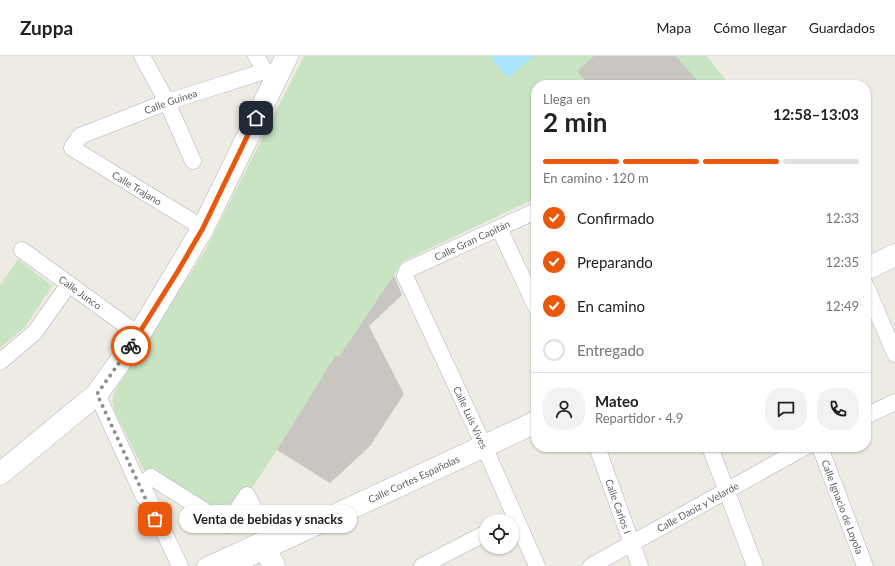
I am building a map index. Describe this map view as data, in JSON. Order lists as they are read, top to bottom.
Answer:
{
  "streets": {
    "street": [
      "Calle Guinea",
      "Calle Trajano",
      "Calle Gran Capitán",
      "Calle Junco",
      "Calle Luis Vives",
      "Calle Cortes Españolas",
      "Calle Carlos I",
      "Calle Daoíz y Velarde",
      "Calle Ignacio de Loyola"
    ]
  },
  "crossings": [
    ["Calle Guinea", "Calle Trajano"],
    ["Calle Gran Capitán", "Calle Luis Vives"],
    ["Calle Luis Vives", "Calle Cortes Españolas"],
    ["Calle Carlos I", "Calle Daoíz y Velarde"]
  ],
  "places": ["Venta de bebidas y snacks"],
  "page": {
    "header": "Zuppa",
    "nav": ["Mapa", "Cómo llegar", "Guardados"],
    "heading": ["2 min", "Llega en", "12:58–13:03"],
    "panel": ["Mateo", "Repartidor · 4.9"],
    "bar": "En camino · 120 m",
    "list": [
      ["Confirmado", "12:33"],
      ["Preparando", "12:35"],
      ["En camino", "12:49"],
      "Entregado"
    ],
    "bubble": "Venta de bebidas y snacks"
  }
}
